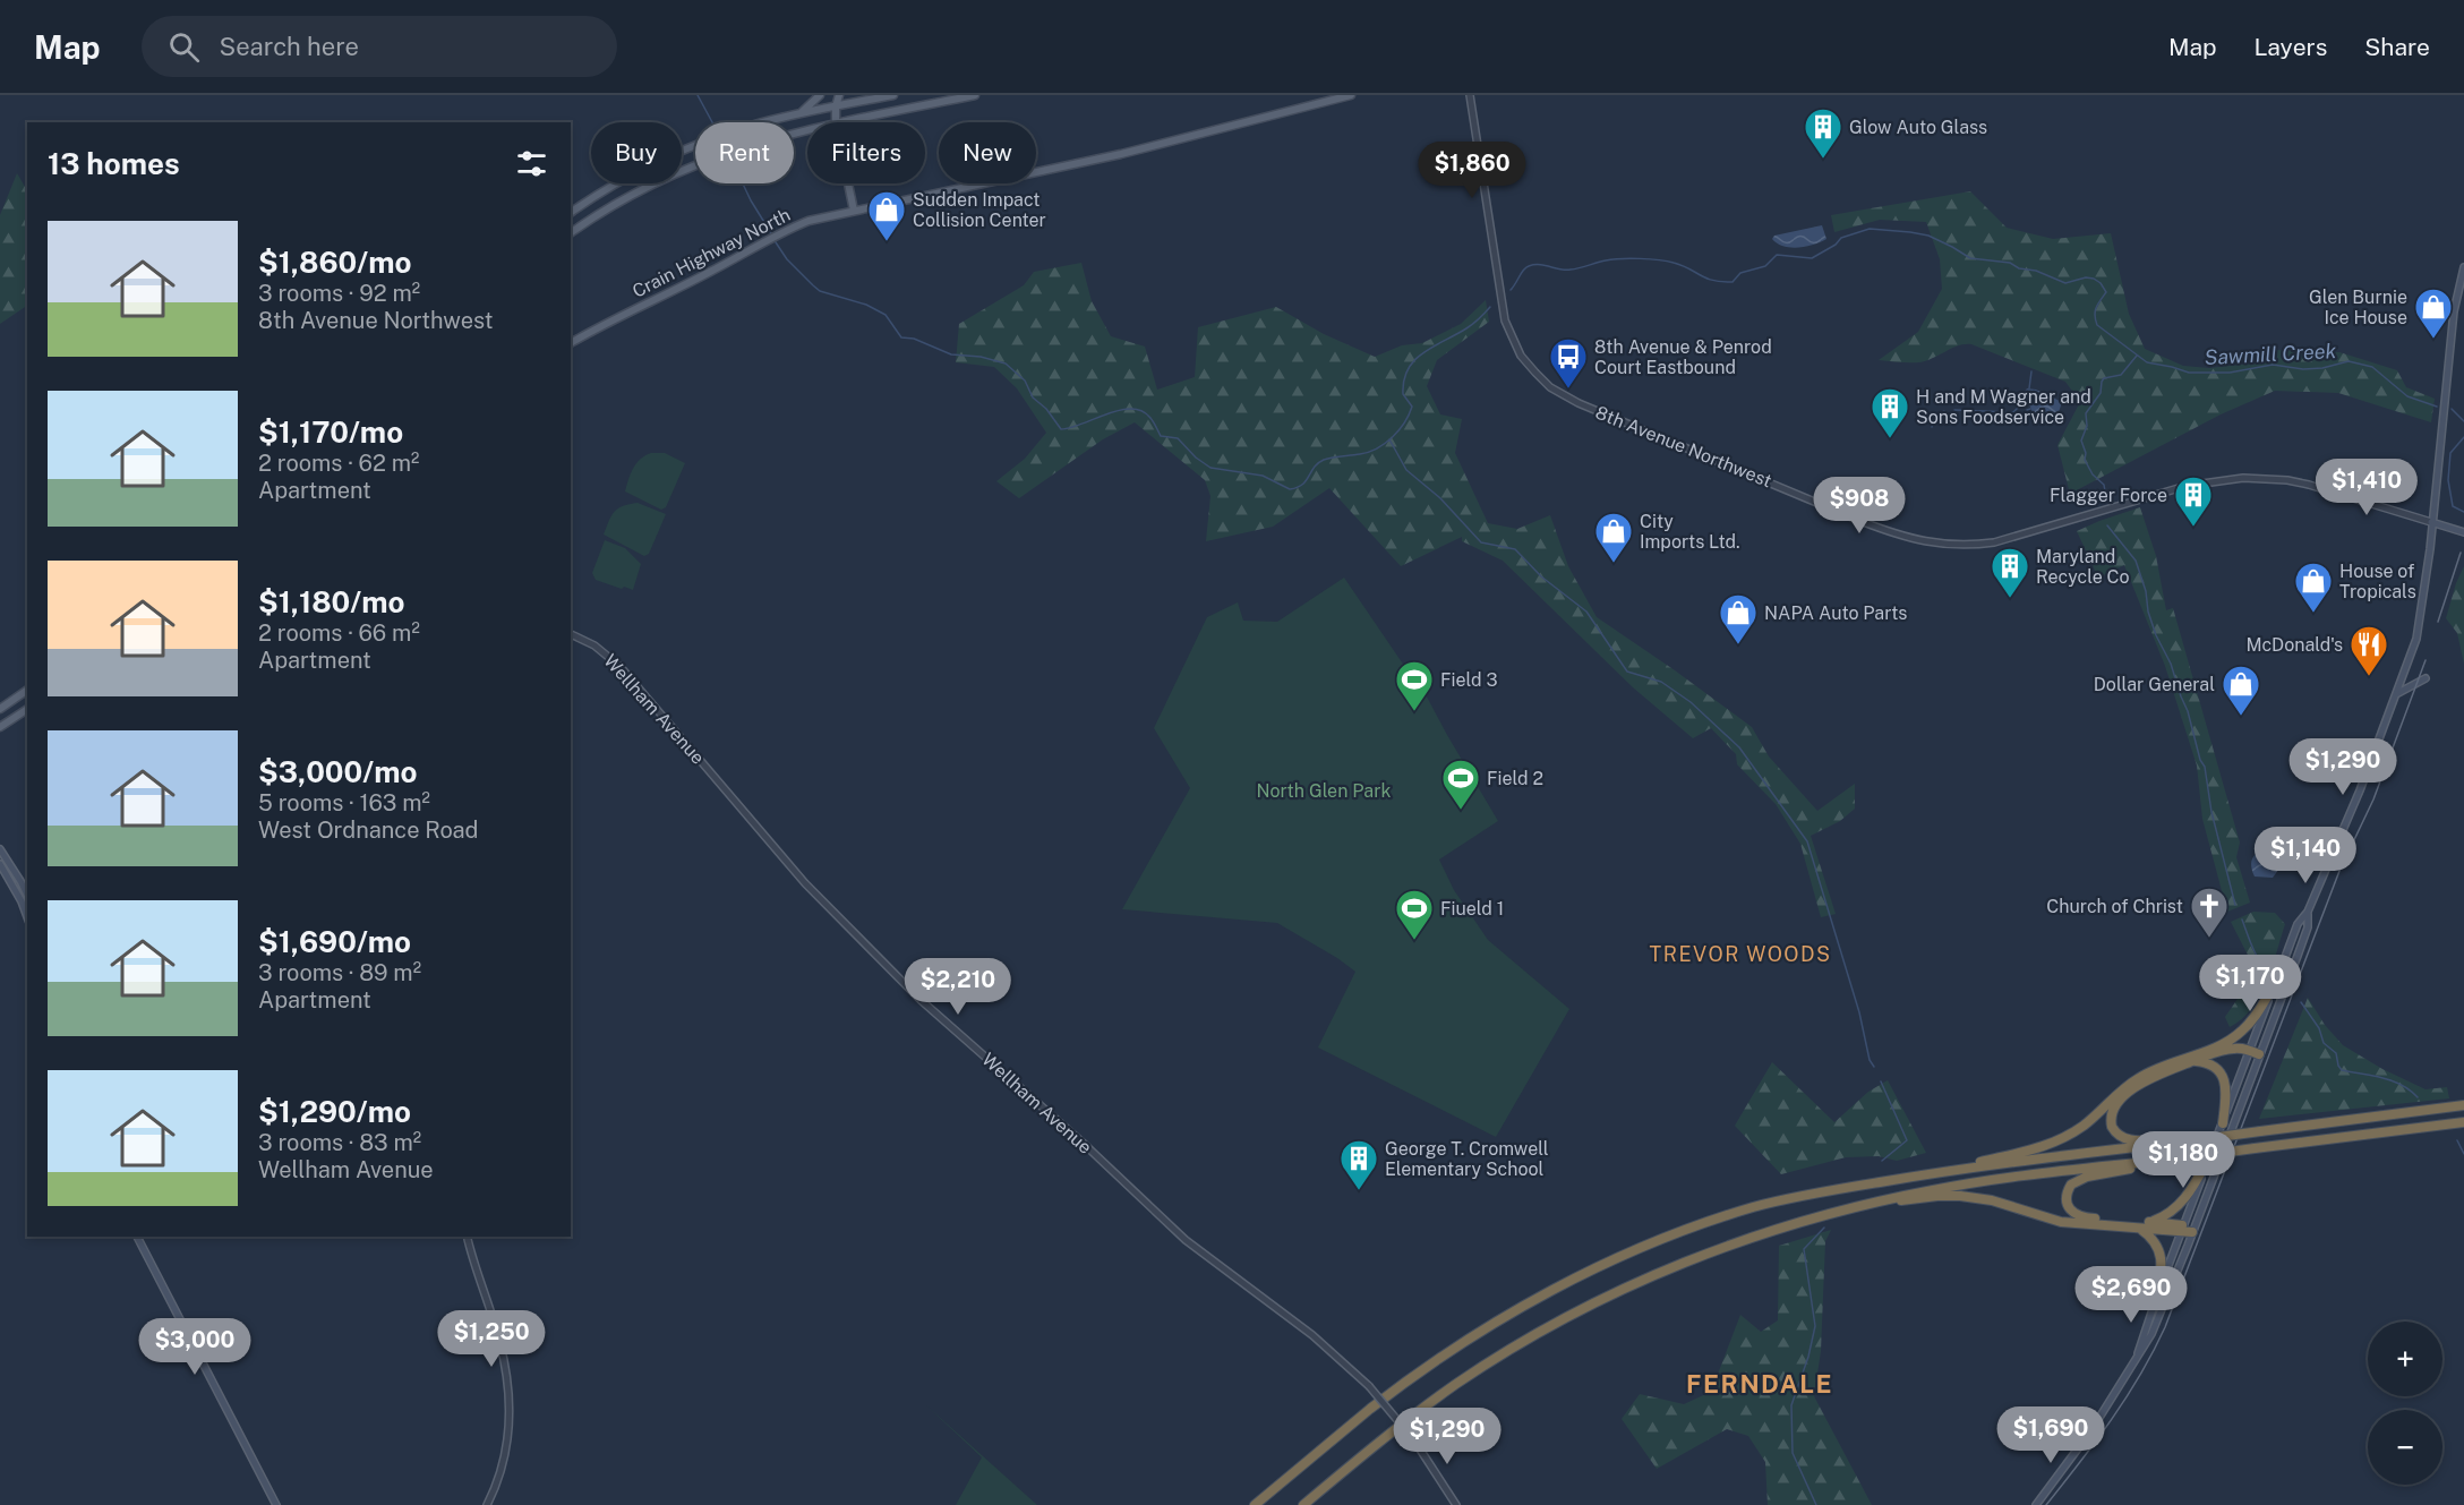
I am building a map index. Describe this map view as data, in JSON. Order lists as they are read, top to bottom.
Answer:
{
  "streets": {
    "main road": ["Crain Highway North"],
    "street": ["8th Avenue Northwest", "Wellham Avenue"]
  },
  "districts": ["TREVOR WOODS", "FERNDALE"],
  "water": ["Sawmill Creek"],
  "parks": ["North Glen Park"],
  "places": {
    "building": [
      "Glow Auto Glass",
      "H and M Wagner and Sons Foodservice",
      "Flagger Force",
      "Maryland Recycle Co",
      "George T. Cromwell Elementary School"
    ],
    "shop": [
      "Sudden Impact Collision Center",
      "Glen Burnie Ice House",
      "City Imports Ltd.",
      "House of Tropicals",
      "NAPA Auto Parts",
      "Dollar General"
    ],
    "bus stop": ["8th Avenue & Penrod Court Eastbound"],
    "restaurant": ["McDonald's"],
    "sports": ["Field 3", "Field 2", "Fiueld 1"],
    "church": ["Church of Christ"]
  },
  "page": {
    "header": "Map",
    "search": "Search here",
    "nav": ["Map", "Layers", "Share"],
    "chip": [
      "Buy",
      "Rent",
      "Filters",
      "New"
    ],
    "heading": "13 homes",
    "price": [
      "$1,860",
      "$1,410",
      "$908",
      "$1,290",
      "$1,140",
      "$1,170",
      "$2,210",
      "$1,180",
      "$2,690",
      "$1,250",
      "$3,000",
      "$1,690",
      "$1,290"
    ],
    "list": [
      {
        "name": "$1,860/mo",
        "note": "3 rooms · 92 m² · 8th Avenue Northwest"
      },
      {
        "name": "$1,170/mo",
        "note": "2 rooms · 62 m² · Apartment"
      },
      {
        "name": "$1,180/mo",
        "note": "2 rooms · 66 m² · Apartment"
      },
      {
        "name": "$3,000/mo",
        "note": "5 rooms · 163 m² · West Ordnance Road"
      },
      {
        "name": "$1,690/mo",
        "note": "3 rooms · 89 m² · Apartment"
      },
      {
        "name": "$1,290/mo",
        "note": "3 rooms · 83 m² · Wellham Avenue"
      }
    ],
    "map_buttons": ["+", "−"]
  }
}
